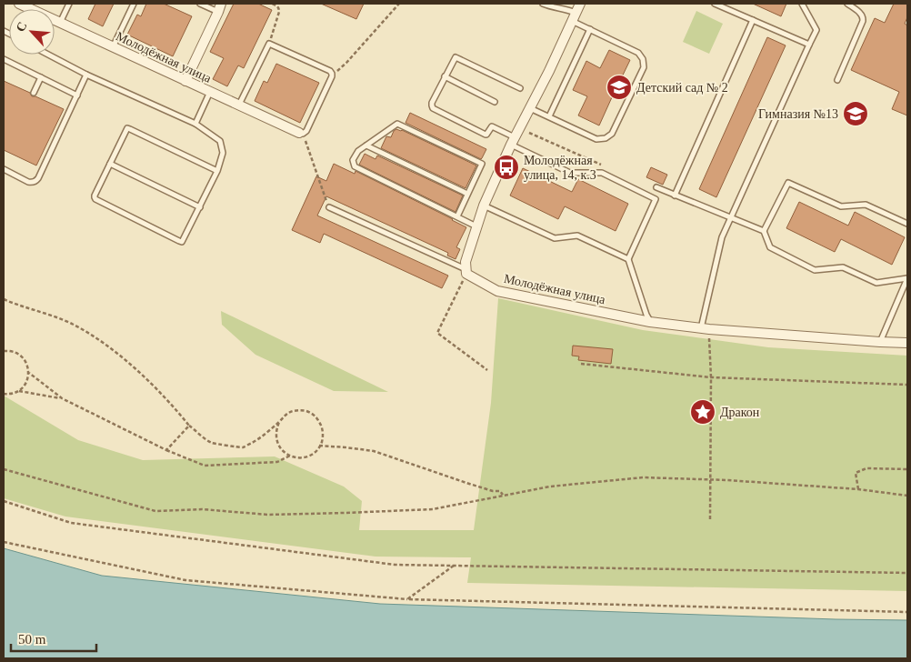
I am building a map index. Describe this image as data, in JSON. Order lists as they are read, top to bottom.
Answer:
{
  "streets": {
    "street": ["Молодёжная улица"]
  },
  "places": {
    "school or university": ["Детский сад № 2", "Гимназия №13"],
    "bus stop": ["Молодёжная улица, 14, к.3"],
    "place": ["Дракон"]
  },
  "scale_bar": "50 m",
  "north": "top left"
}
